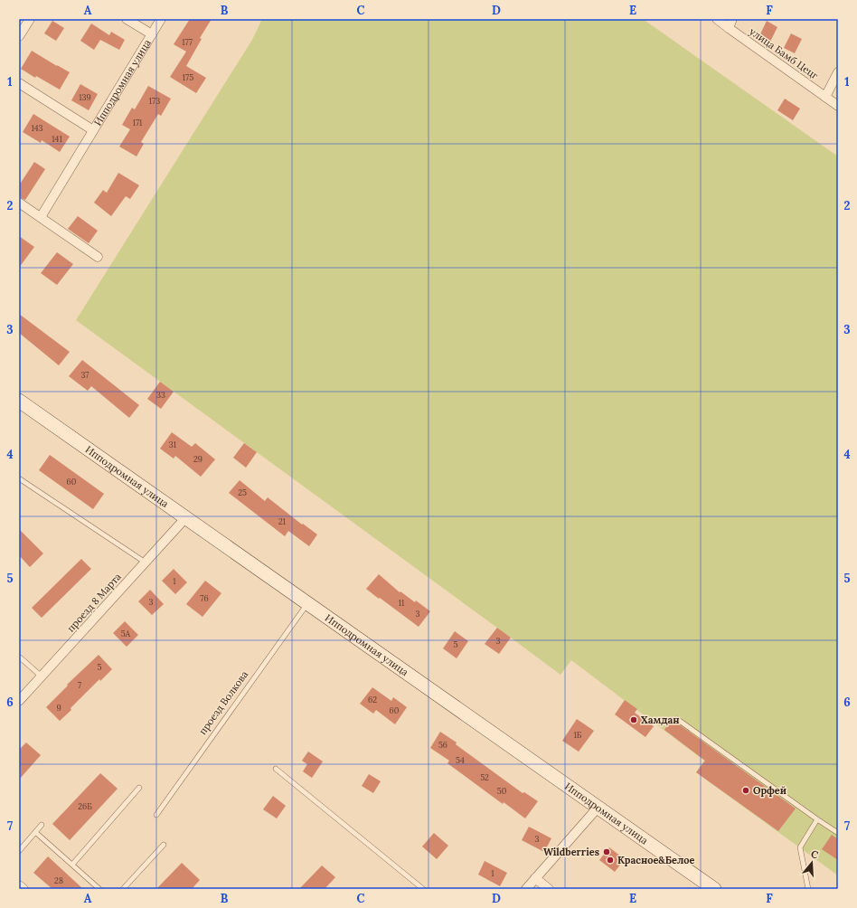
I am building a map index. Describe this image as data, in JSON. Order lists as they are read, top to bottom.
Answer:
{
  "streets": {
    "main road": ["Ипподромная улица"],
    "street": ["улица Бамб Цецг", "проезд 8 Марта"],
    "lane": ["проезд Волкова"]
  },
  "crossings": [
    ["Ипподромная улица", "проезд 8 Марта"],
    ["Ипподромная улица", "проезд Волкова"]
  ],
  "places": [
    "Хамдан",
    "Орфей",
    "Wildberries",
    "Красное&Белое"
  ],
  "house_numbers": [
    "177",
    "175",
    "139",
    "173",
    "171",
    "143",
    "141",
    "37",
    "33",
    "31",
    "29",
    "60",
    "25",
    "21",
    "1",
    "76",
    "3",
    "11",
    "3",
    "5А",
    "3",
    "5",
    "5",
    "7",
    "62",
    "9",
    "60",
    "1Б",
    "56",
    "54",
    "52",
    "50",
    "26Б",
    "3",
    "1",
    "28"
  ],
  "north": "top",
  "grid": {
    "columns": [
      "A",
      "B",
      "C",
      "D",
      "E",
      "F"
    ],
    "rows": [
      "1",
      "2",
      "3",
      "4",
      "5",
      "6",
      "7"
    ]
  }
}
